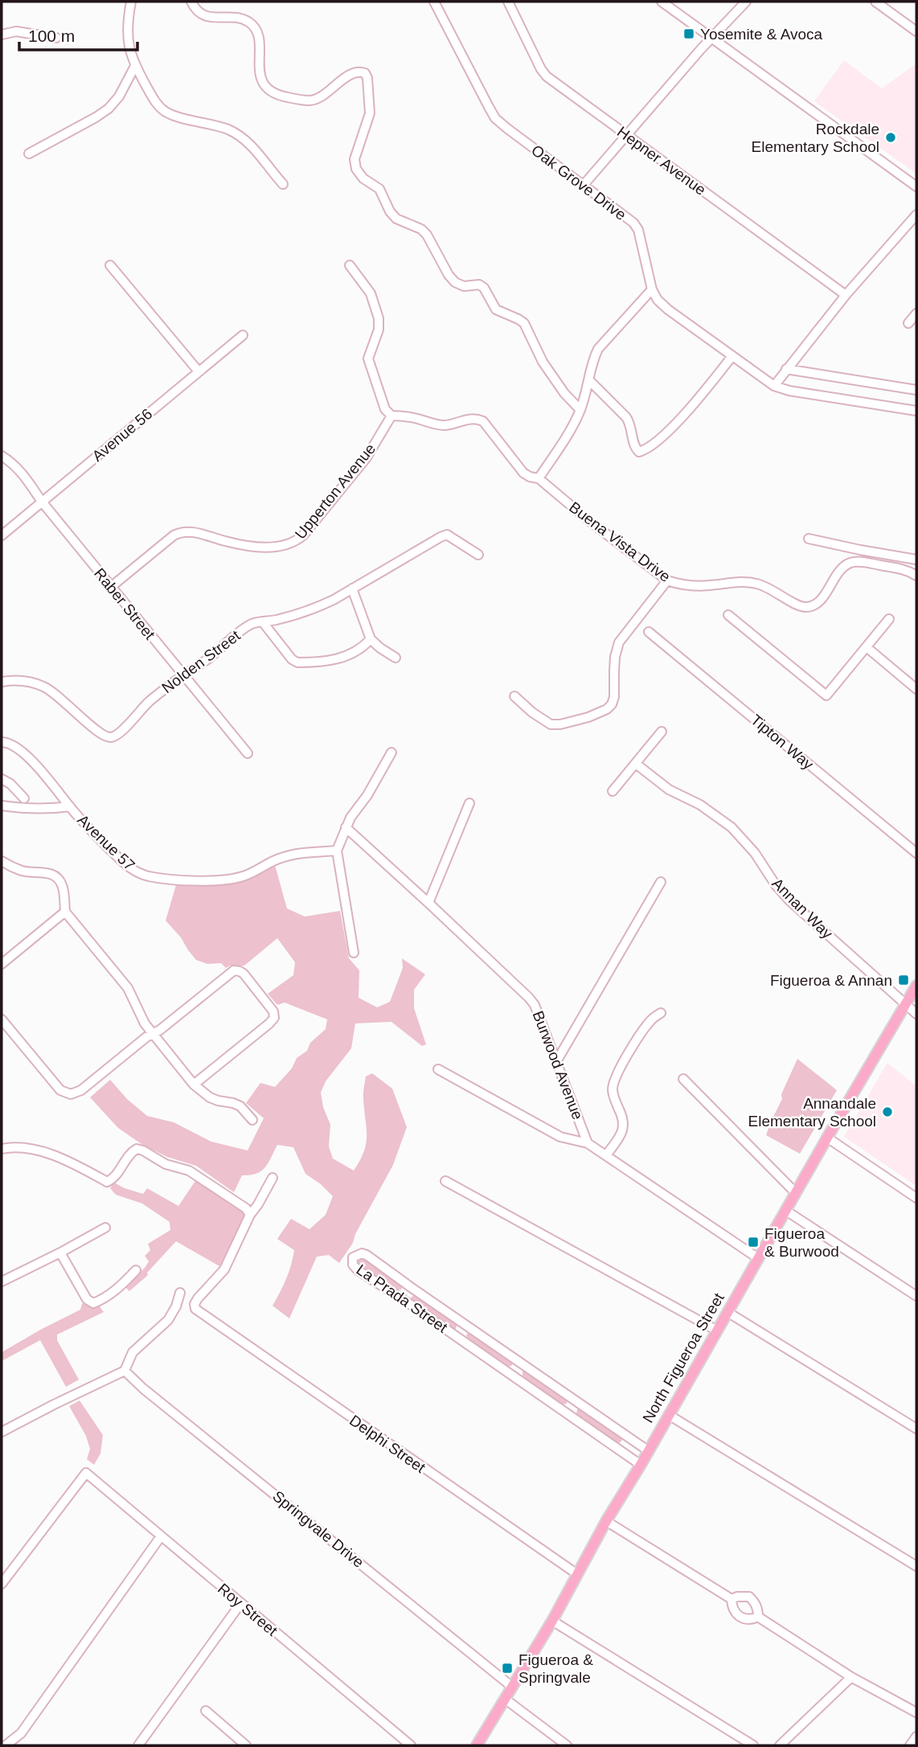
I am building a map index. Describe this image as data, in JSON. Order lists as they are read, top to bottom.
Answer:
{
  "streets": {
    "main road": ["North Figueroa Street"],
    "street": [
      "Hepner Avenue",
      "Oak Grove Drive",
      "Avenue 56",
      "Upperton Avenue",
      "Buena Vista Drive",
      "Raber Street",
      "Nolden Street",
      "Tipton Way",
      "Avenue 57",
      "Annan Way",
      "Burwood Avenue",
      "La Prada Street",
      "Delphi Street",
      "Springvale Drive",
      "Roy Street"
    ]
  },
  "crossings": [
    ["Avenue 56", "Raber Street"],
    ["Upperton Avenue", "Raber Street"],
    ["Raber Street", "Nolden Street"],
    ["Annan Way", "North Figueroa Street"],
    ["La Prada Street", "North Figueroa Street"],
    ["North Figueroa Street", "Delphi Street"],
    ["North Figueroa Street", "Springvale Drive"]
  ],
  "places": {
    "transit": [
      "Yosemite & Avoca",
      "Figueroa & Annan",
      "Figueroa & Burwood",
      "Figueroa & Springvale"
    ],
    "other": ["Rockdale Elementary School", "Annandale Elementary School"]
  },
  "scale_bar": "100 m"
}
